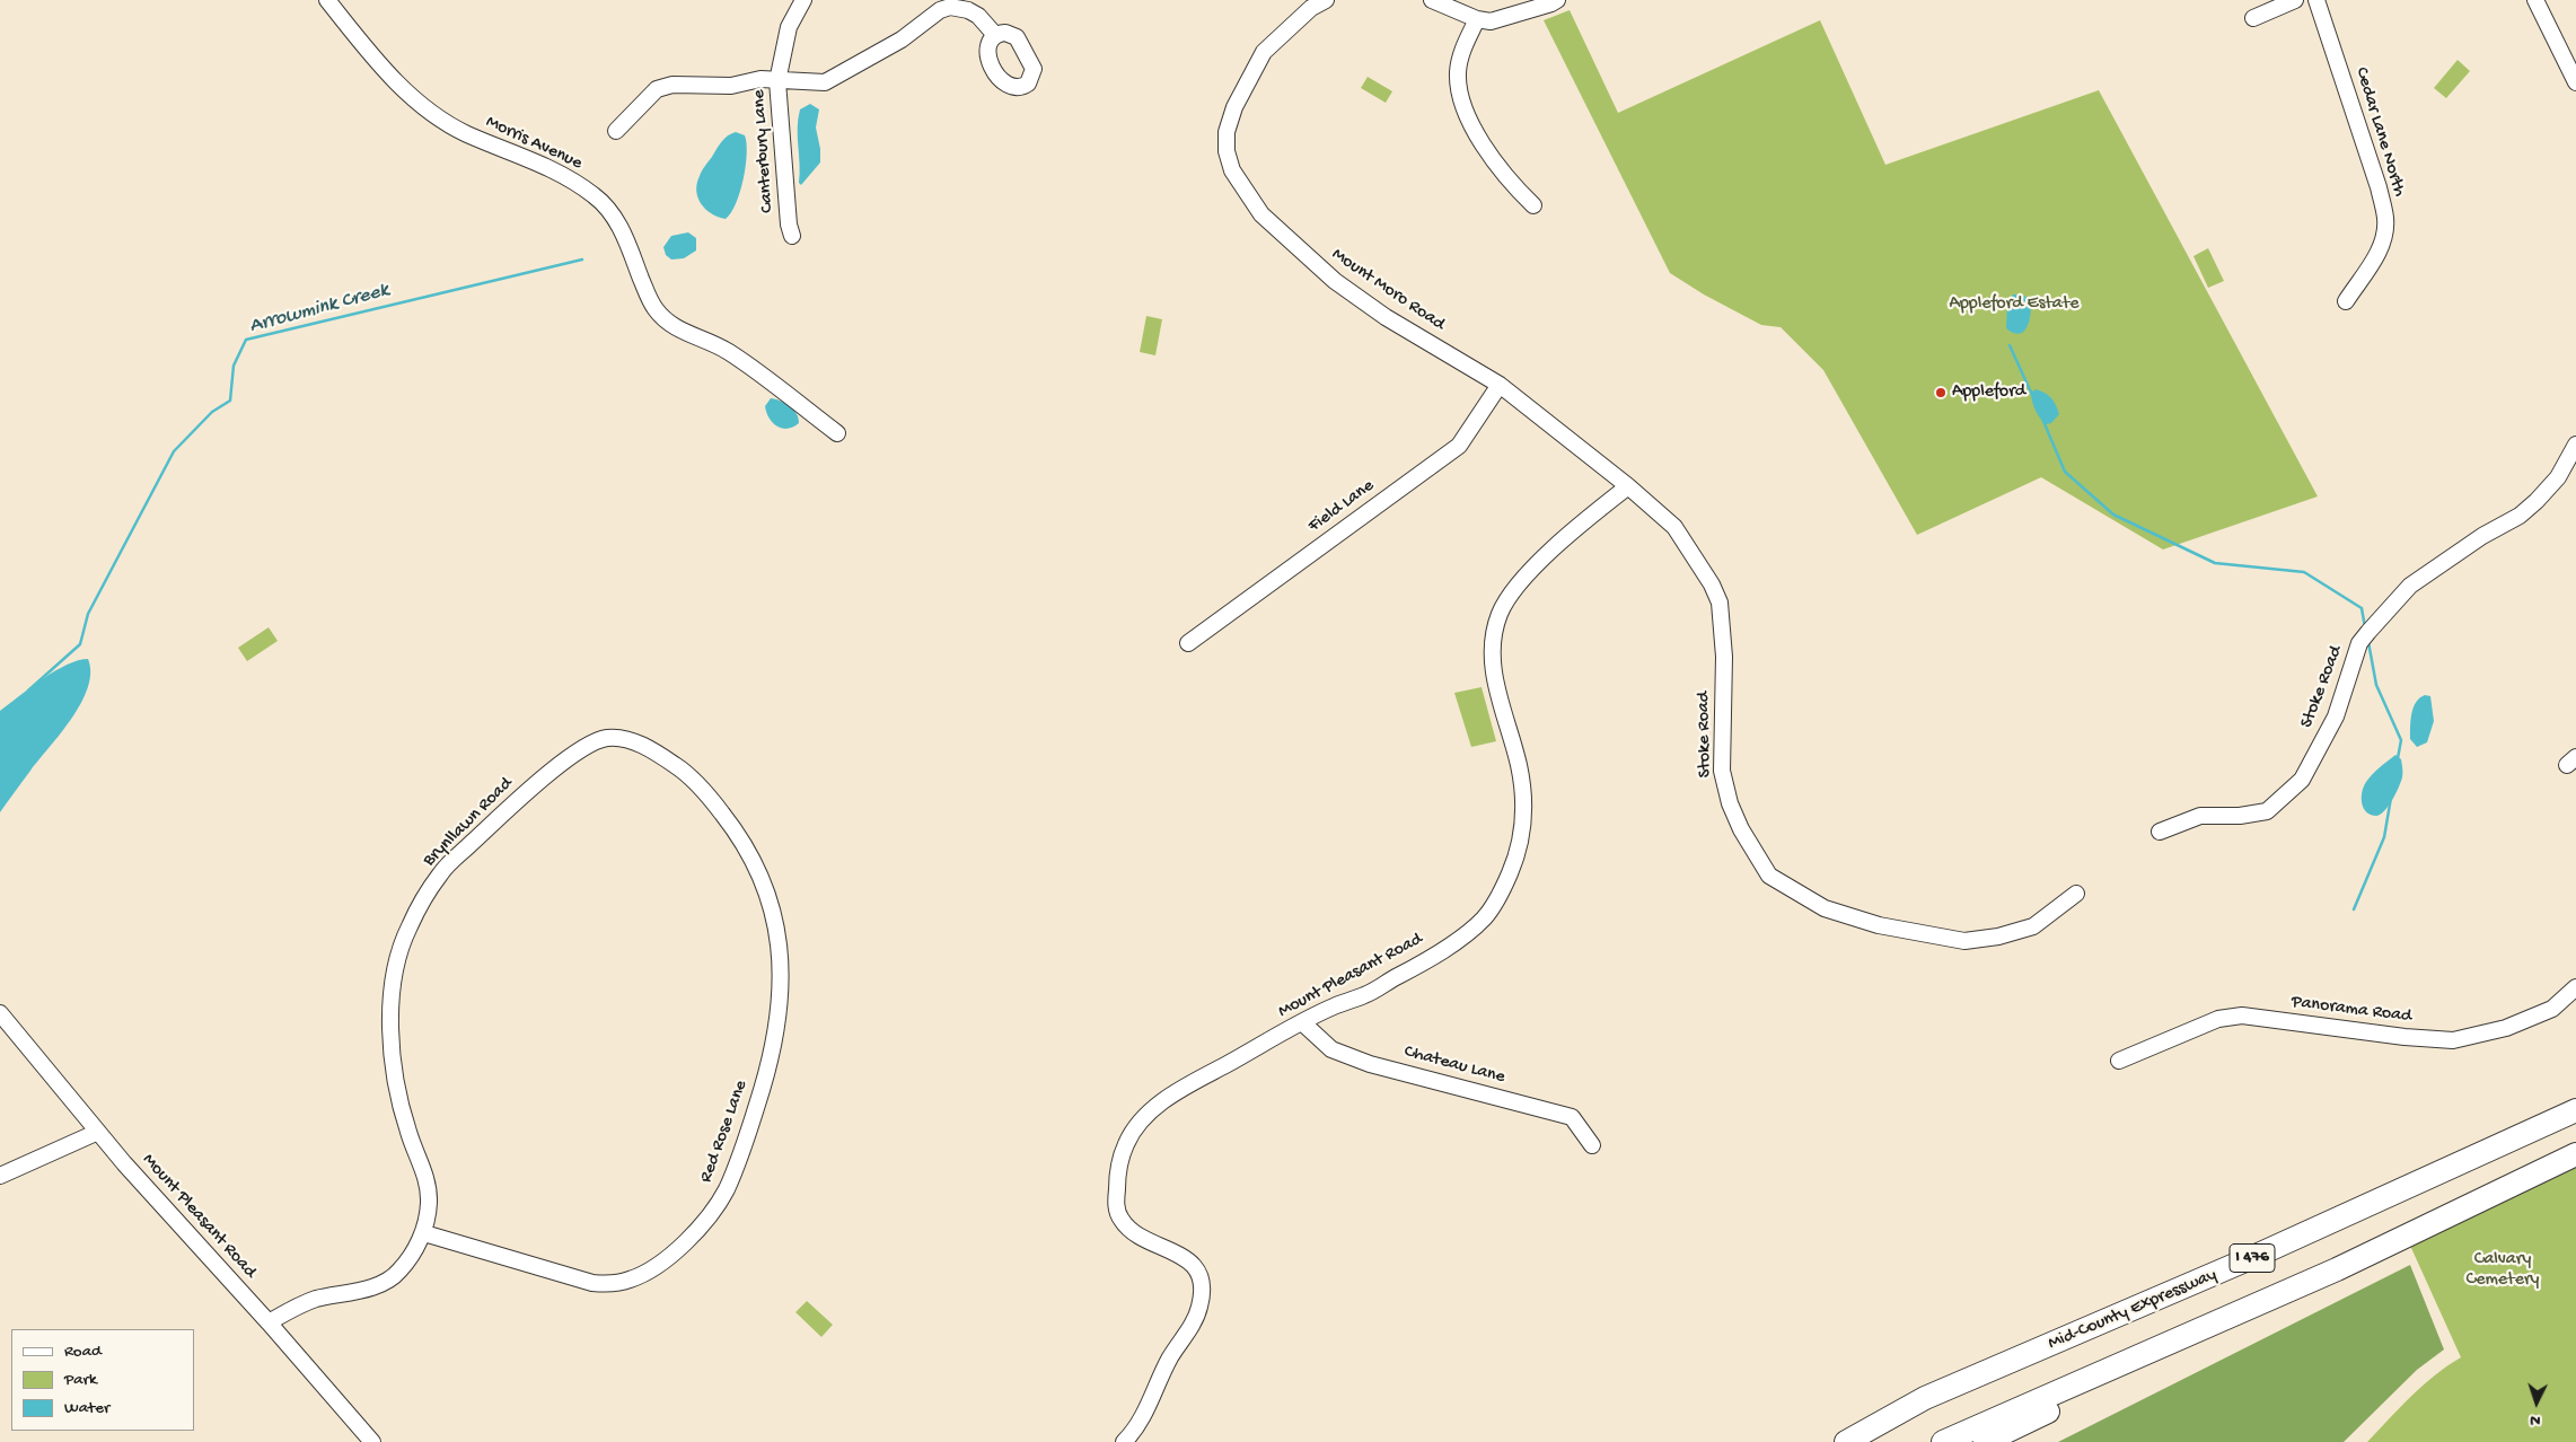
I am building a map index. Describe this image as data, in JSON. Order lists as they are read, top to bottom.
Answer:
{
  "streets": {
    "highway": ["I 476", "Mid-County Expressway"],
    "street": [
      "Cedar Lane North",
      "Morris Avenue",
      "Canterbury Lane",
      "Mount Moro Road",
      "Field Lane",
      "Stoke Road",
      "Brynllawn Road",
      "Mount Pleasant Road",
      "Panorama Road",
      "Chateau Lane",
      "Red Rose Lane"
    ]
  },
  "crossings": [
    ["Mount Moro Road", "Field Lane"],
    ["Mount Moro Road", "Stoke Road"],
    ["Mount Moro Road", "Mount Pleasant Road"],
    ["Stoke Road", "Mount Pleasant Road"],
    ["Brynllawn Road", "Mount Pleasant Road"],
    ["Brynllawn Road", "Red Rose Lane"],
    ["Mount Pleasant Road", "Chateau Lane"]
  ],
  "water": ["Arrowmink Creek"],
  "parks": ["Appleford Estate", "Calvary Cemetery"],
  "places": ["Appleford"],
  "legend": ["Road", "Park", "Water"],
  "north": "bottom"
}
